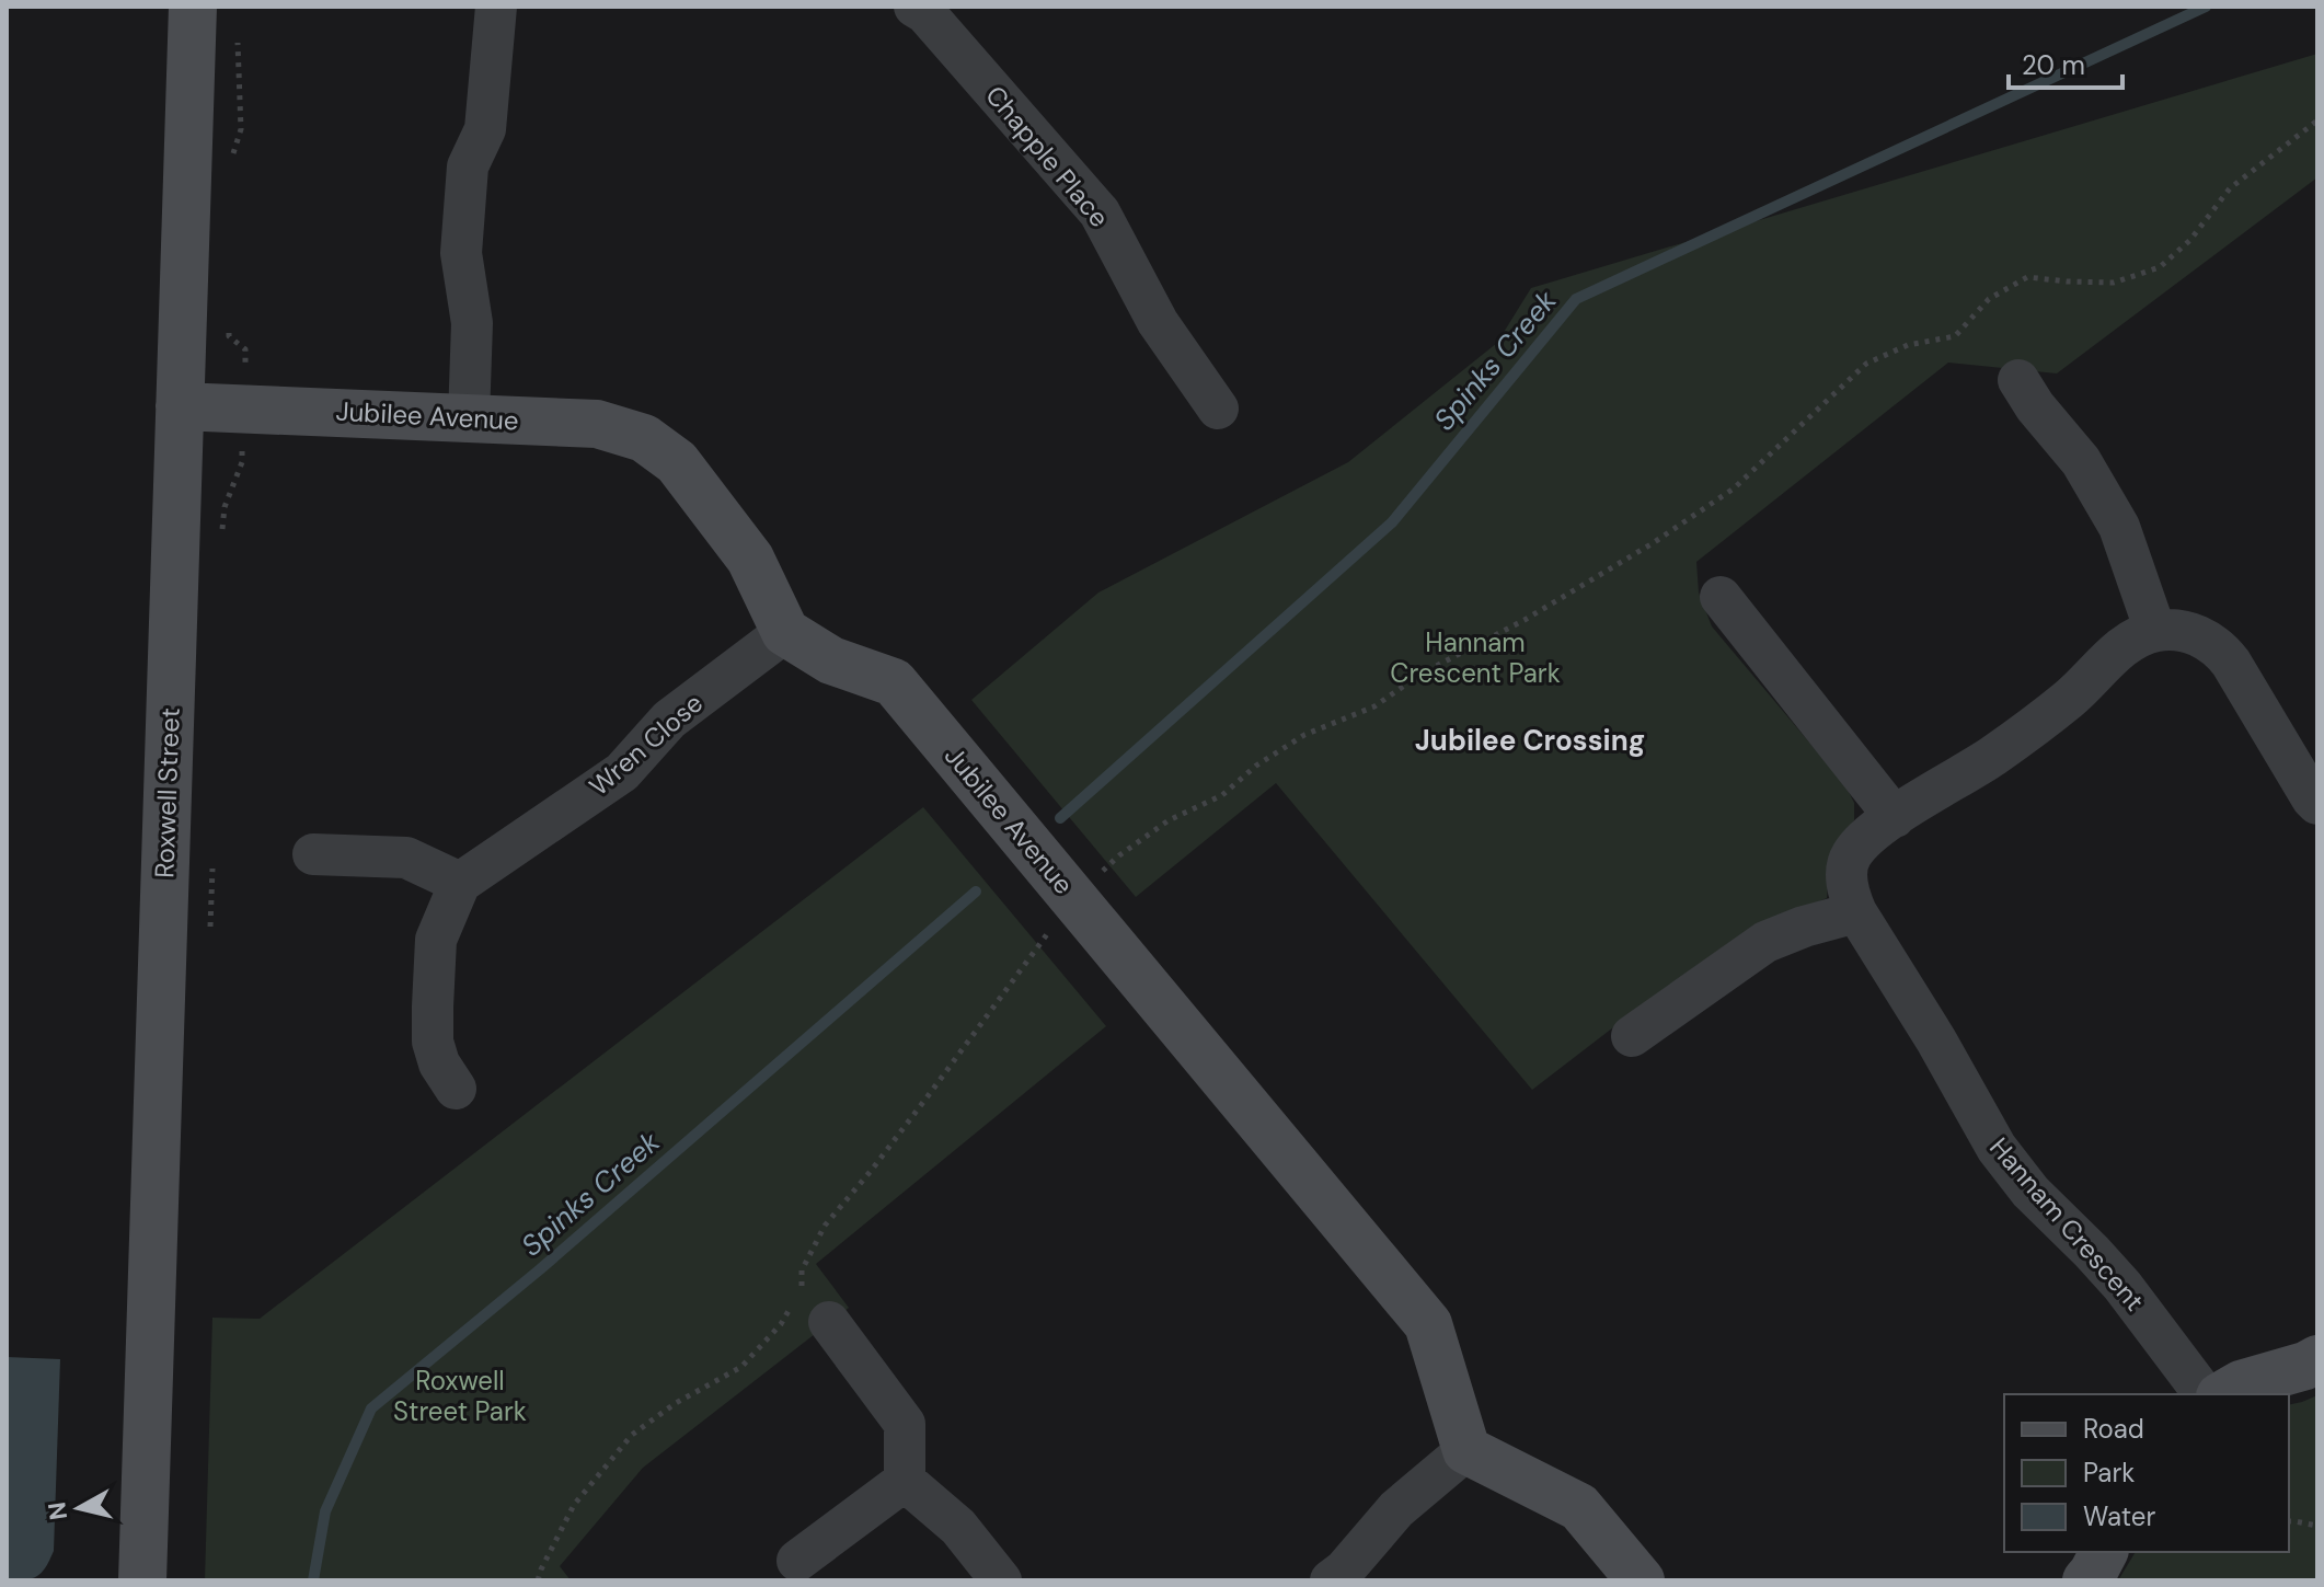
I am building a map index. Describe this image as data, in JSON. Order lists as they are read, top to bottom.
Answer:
{
  "streets": {
    "street": [
      "Chapple Place",
      "Jubilee Avenue",
      "Wren Close",
      "Roxwell Street",
      "Hannam Crescent"
    ]
  },
  "crossings": [
    ["Jubilee Avenue", "Wren Close"],
    ["Jubilee Avenue", "Roxwell Street"]
  ],
  "districts": ["Jubilee Crossing"],
  "water": ["Spinks Creek"],
  "parks": ["Hannam Crescent Park", "Roxwell Street Park"],
  "legend": ["Road", "Park", "Water"],
  "scale_bar": "20 m",
  "north": "left"
}
